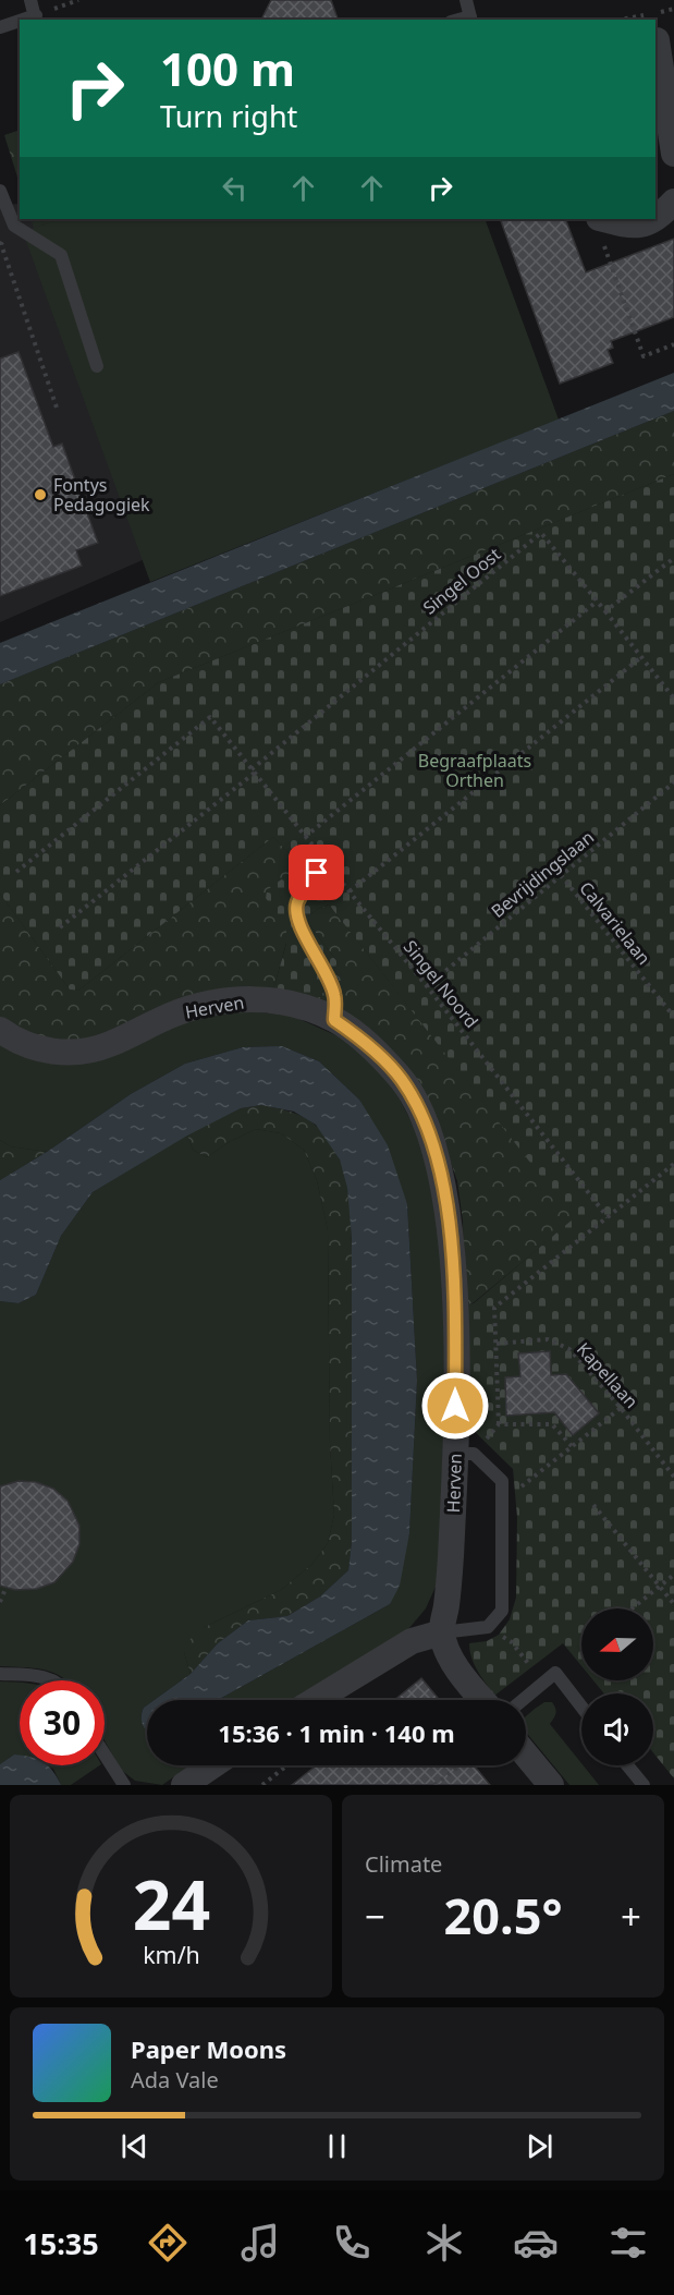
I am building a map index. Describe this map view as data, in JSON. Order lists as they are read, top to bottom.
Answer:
{
  "streets": {
    "street": ["Herven"],
    "path": [
      "Singel Oost",
      "Bevrijdingslaan",
      "Calvarielaan",
      "Singel Noord",
      "Kapellaan"
    ]
  },
  "crossings": [
    ["Singel Oost", "Singel Noord"],
    ["Bevrijdingslaan", "Calvarielaan"],
    ["Bevrijdingslaan", "Singel Noord"]
  ],
  "parks": ["Begraafplaats Orthen"],
  "places": ["Fontys Pedagogiek"],
  "north": "left",
  "page": {
    "turn": ["100 m", "Turn right"],
    "limit": "30",
    "trip": "15:36 · 1 min · 140 m",
    "tile": "Climate",
    "heat": ["−", "20.5°", "+"],
    "song": ["Paper Moons", "Ada Vale"],
    "tabs": "15:35",
    "gauge": ["24", "km/h"]
  }
}
